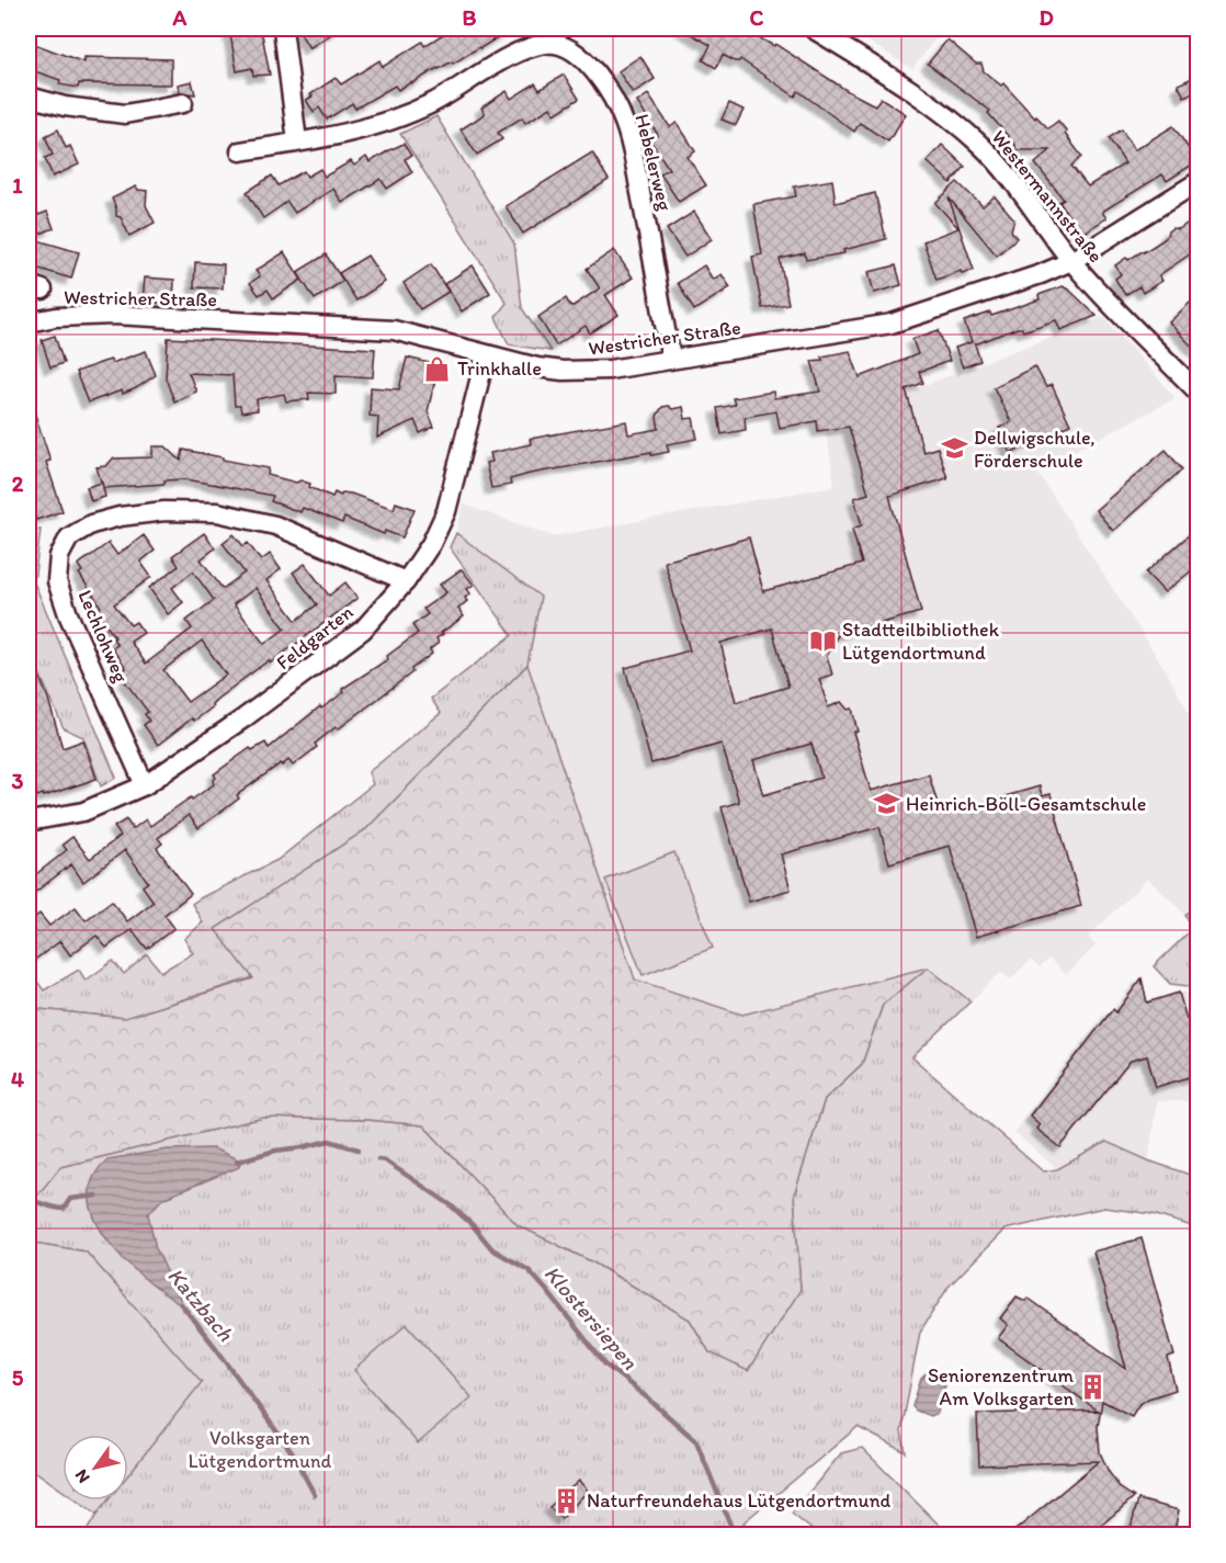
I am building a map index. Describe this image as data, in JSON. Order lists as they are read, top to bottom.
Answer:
{
  "streets": {
    "street": [
      "Hebelerweg",
      "Westermannstraße",
      "Westricher Straße",
      "Lechlohweg",
      "Feldgarten"
    ]
  },
  "crossings": [
    ["Hebelerweg", "Westricher Straße"],
    ["Westermannstraße", "Westricher Straße"],
    ["Westricher Straße", "Feldgarten"],
    ["Lechlohweg", "Feldgarten"]
  ],
  "water": ["Katzbach", "Klostersiepen"],
  "parks": ["Volksgarten Lütgendortmund"],
  "places": {
    "shop": ["Trinkhalle"],
    "school or university": ["Dellwigschule, Förderschule", "Heinrich-Böll-Gesamtschule"],
    "library": ["Stadtteilbibliothek Lütgendortmund"],
    "building": ["Seniorenzentrum Am Volksgarten", "Naturfreundehaus Lütgendortmund"]
  },
  "north": "bottom left",
  "grid": {
    "columns": [
      "A",
      "B",
      "C",
      "D"
    ],
    "rows": [
      "1",
      "2",
      "3",
      "4",
      "5"
    ]
  }
}
